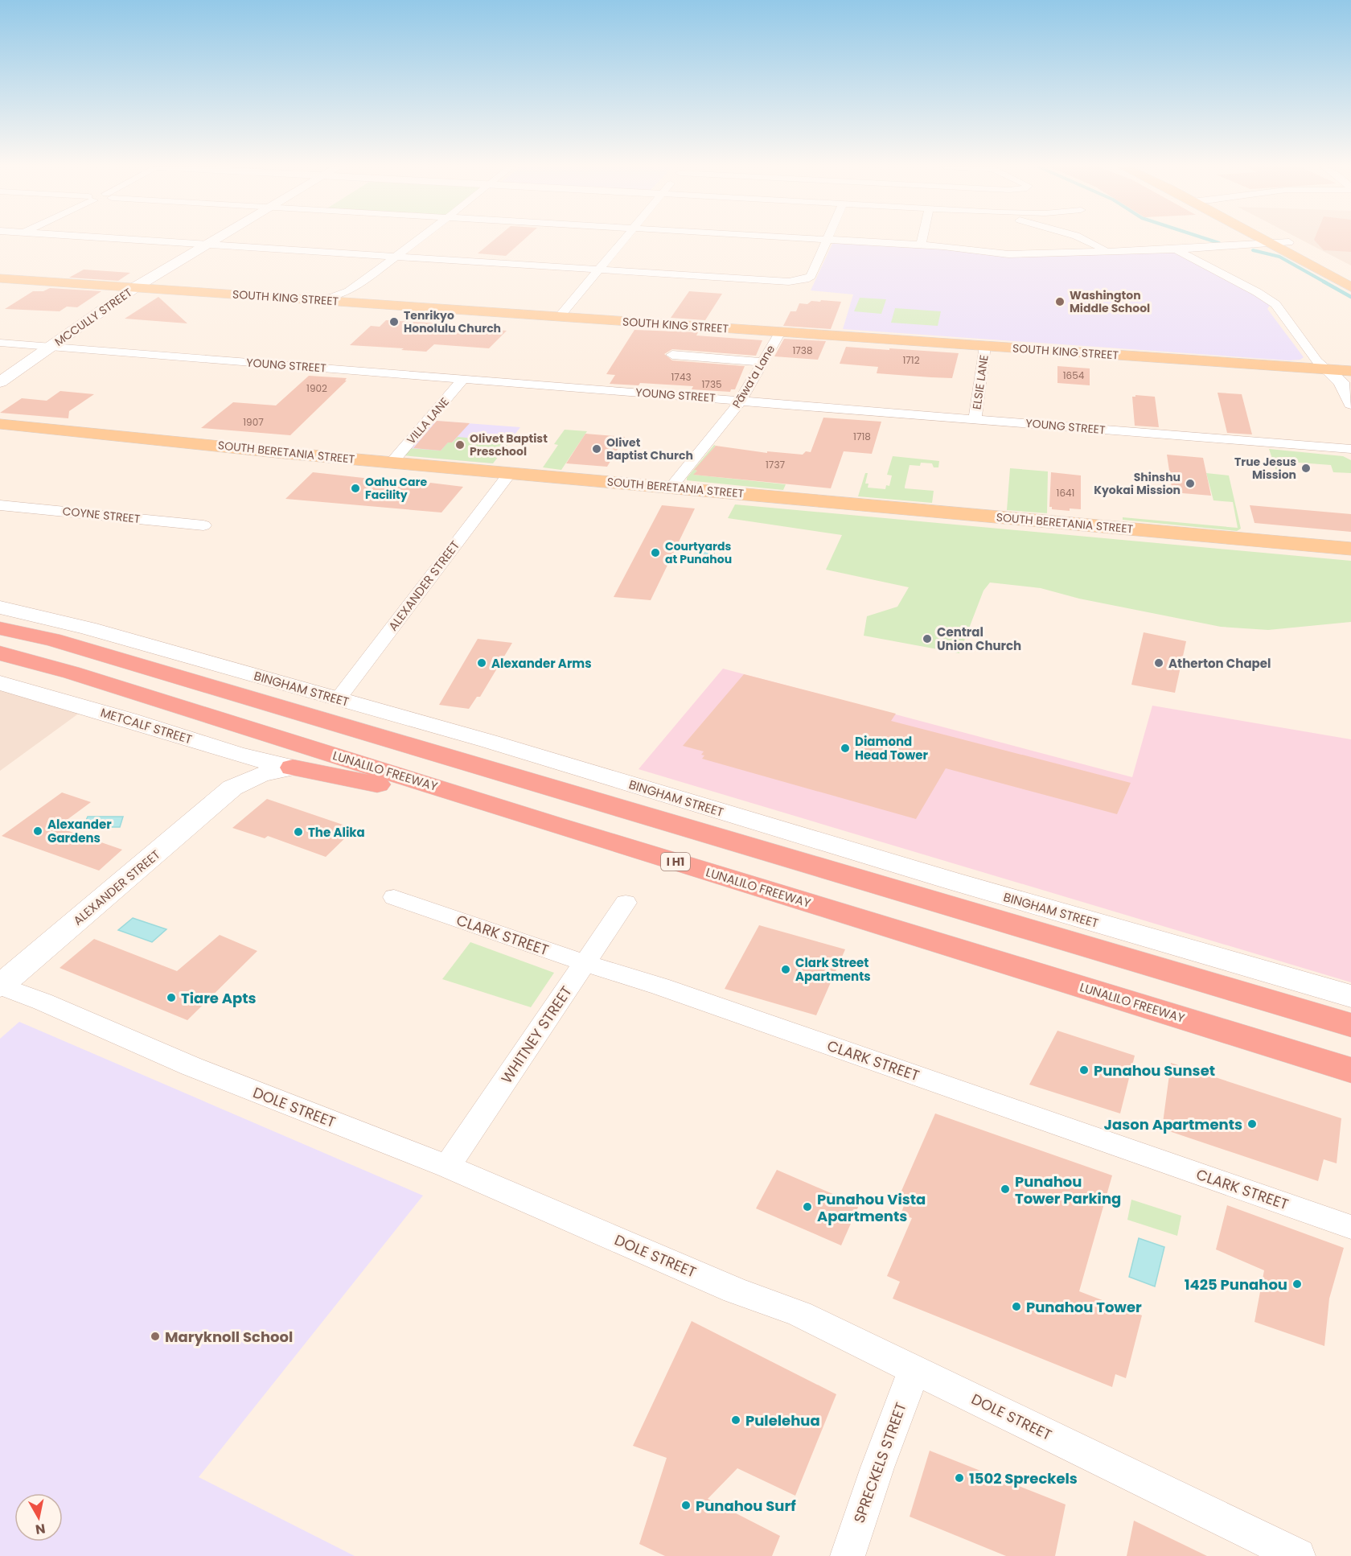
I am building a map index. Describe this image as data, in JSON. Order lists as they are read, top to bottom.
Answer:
{
  "streets": {
    "highway": ["LUNALILO FREEWAY", "I H1"],
    "main road": ["SOUTH KING STREET", "MCCULLY STREET", "SOUTH BERETANIA STREET"],
    "street": [
      "YOUNG STREET",
      "Pāwaʻa Lane",
      "ELSIE LANE",
      "VILLA LANE",
      "COYNE STREET",
      "ALEXANDER STREET",
      "BINGHAM STREET",
      "METCALF STREET",
      "CLARK STREET",
      "WHITNEY STREET",
      "DOLE STREET",
      "SPRECKELS STREET"
    ]
  },
  "crossings": [
    ["SOUTH KING STREET", "MCCULLY STREET"],
    ["SOUTH KING STREET", "Pāwaʻa Lane"],
    ["SOUTH KING STREET", "ELSIE LANE"],
    ["MCCULLY STREET", "YOUNG STREET"],
    ["YOUNG STREET", "Pāwaʻa Lane"],
    ["YOUNG STREET", "ELSIE LANE"],
    ["YOUNG STREET", "VILLA LANE"],
    ["Pāwaʻa Lane", "SOUTH BERETANIA STREET"],
    ["VILLA LANE", "SOUTH BERETANIA STREET"],
    ["SOUTH BERETANIA STREET", "ALEXANDER STREET"],
    ["ALEXANDER STREET", "BINGHAM STREET"],
    ["ALEXANDER STREET", "METCALF STREET"],
    ["ALEXANDER STREET", "DOLE STREET"],
    ["CLARK STREET", "WHITNEY STREET"],
    ["WHITNEY STREET", "DOLE STREET"],
    ["DOLE STREET", "SPRECKELS STREET"]
  ],
  "places": [
    "Washington Middle School",
    "Tenrikyo Honolulu Church",
    "Olivet Baptist Preschool",
    "Olivet Baptist Church",
    "True Jesus Mission",
    "Shinshu Kyokai Mission",
    "Oahu Care Facility",
    "Courtyards at Punahou",
    "Central Union Church",
    "Alexander Arms",
    "Atherton Chapel",
    "Diamond Head Tower",
    "Alexander Gardens",
    "The Alika",
    "Clark Street Apartments",
    "Tiare Apts",
    "Punahou Sunset",
    "Jason Apartments",
    "Punahou Tower Parking",
    "Punahou Vista Apartments",
    "1425 Punahou",
    "Punahou Tower",
    "Maryknoll School",
    "Pulelehua",
    "1502 Spreckels",
    "Punahou Surf"
  ],
  "house_numbers": [
    "1738",
    "1712",
    "1654",
    "1743",
    "1735",
    "1902",
    "1907",
    "1718",
    "1737",
    "1641"
  ],
  "north": "bottom"
}
